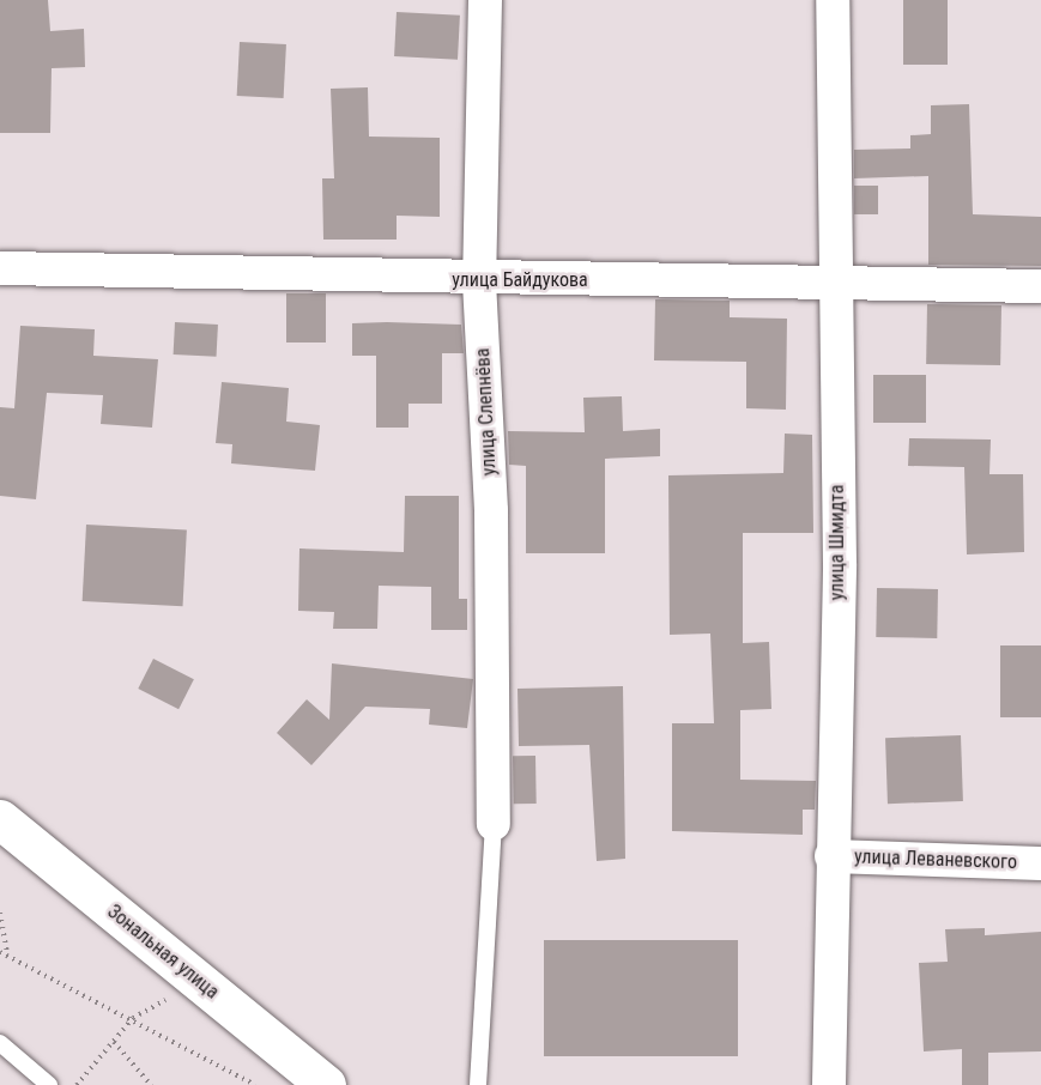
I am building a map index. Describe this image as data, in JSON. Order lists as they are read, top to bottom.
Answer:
{
  "streets": {
    "street": [
      "улица Байдукова",
      "улица Слепнёва",
      "улица Шмидта",
      "улица Леваневского",
      "Зональная улица"
    ]
  },
  "crossings": [
    ["улица Байдукова", "улица Слепнёва"],
    ["улица Байдукова", "улица Шмидта"],
    ["улица Шмидта", "улица Леваневского"]
  ]
}
